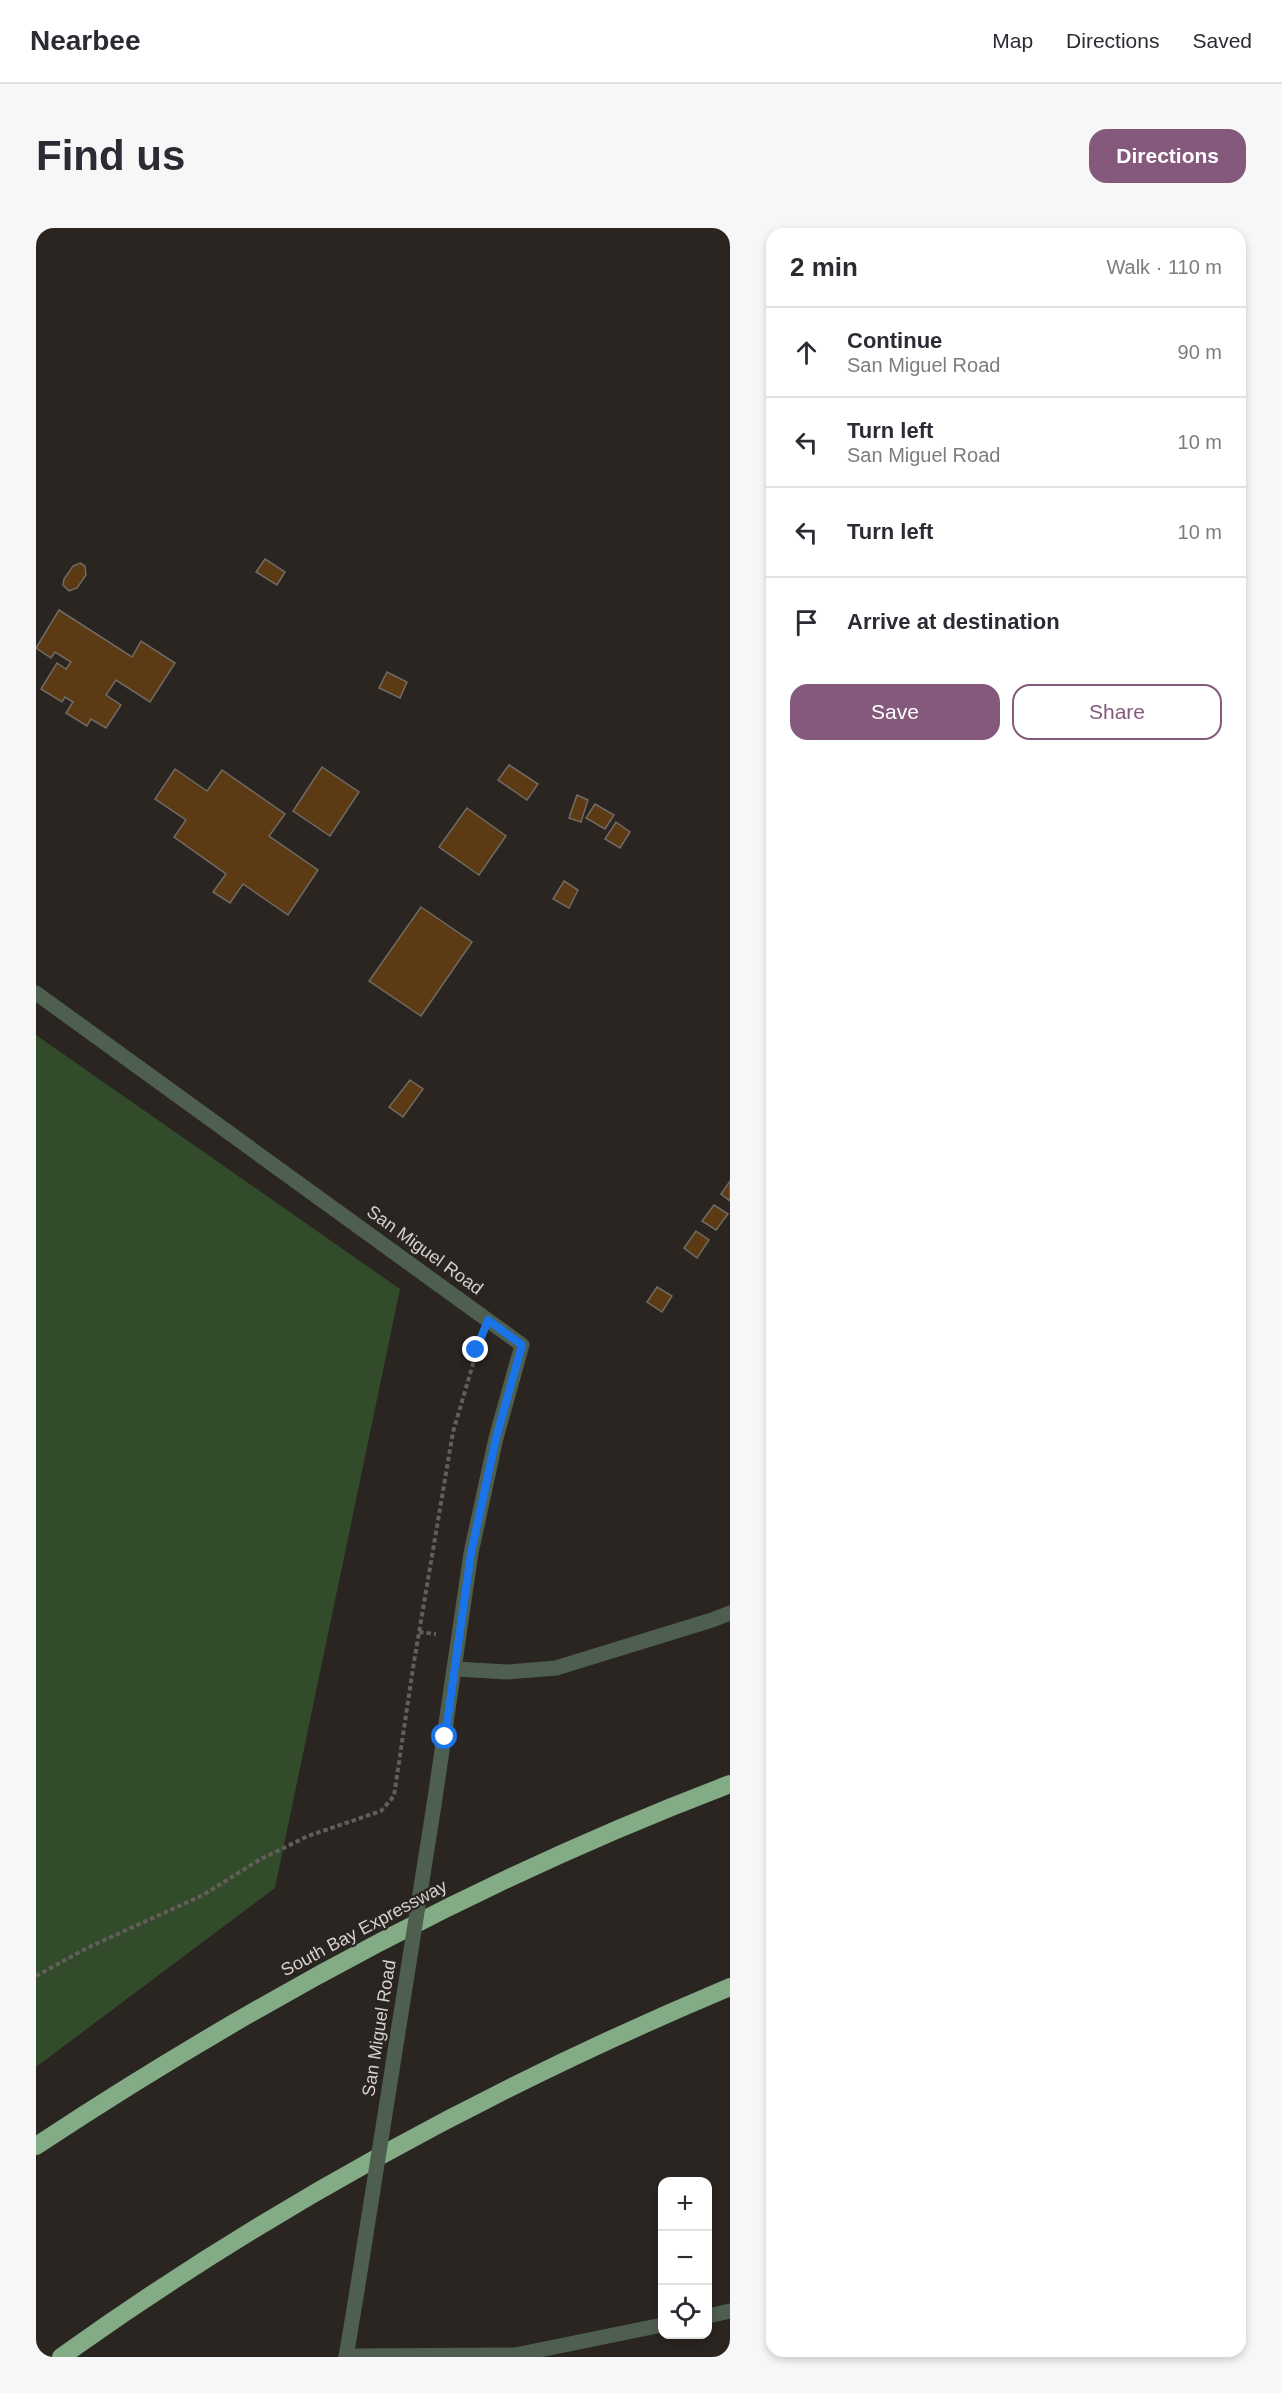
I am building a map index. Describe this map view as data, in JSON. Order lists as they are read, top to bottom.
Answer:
{
  "streets": {
    "highway": ["South Bay Expressway"],
    "street": ["San Miguel Road"]
  },
  "page": {
    "header": "Nearbee",
    "nav": ["Map", "Directions", "Saved"],
    "buttons": [
      "Directions",
      ["Save", "Share"]
    ],
    "title": "Find us",
    "heading": ["2 min", "Walk · 110 m"],
    "list": [
      ["Continue", "San Miguel Road", "90 m"],
      ["Turn left", "San Miguel Road", "10 m"],
      ["Turn left", "10 m"],
      "Arrive at destination"
    ],
    "map_buttons": ["+", "−"]
  }
}
